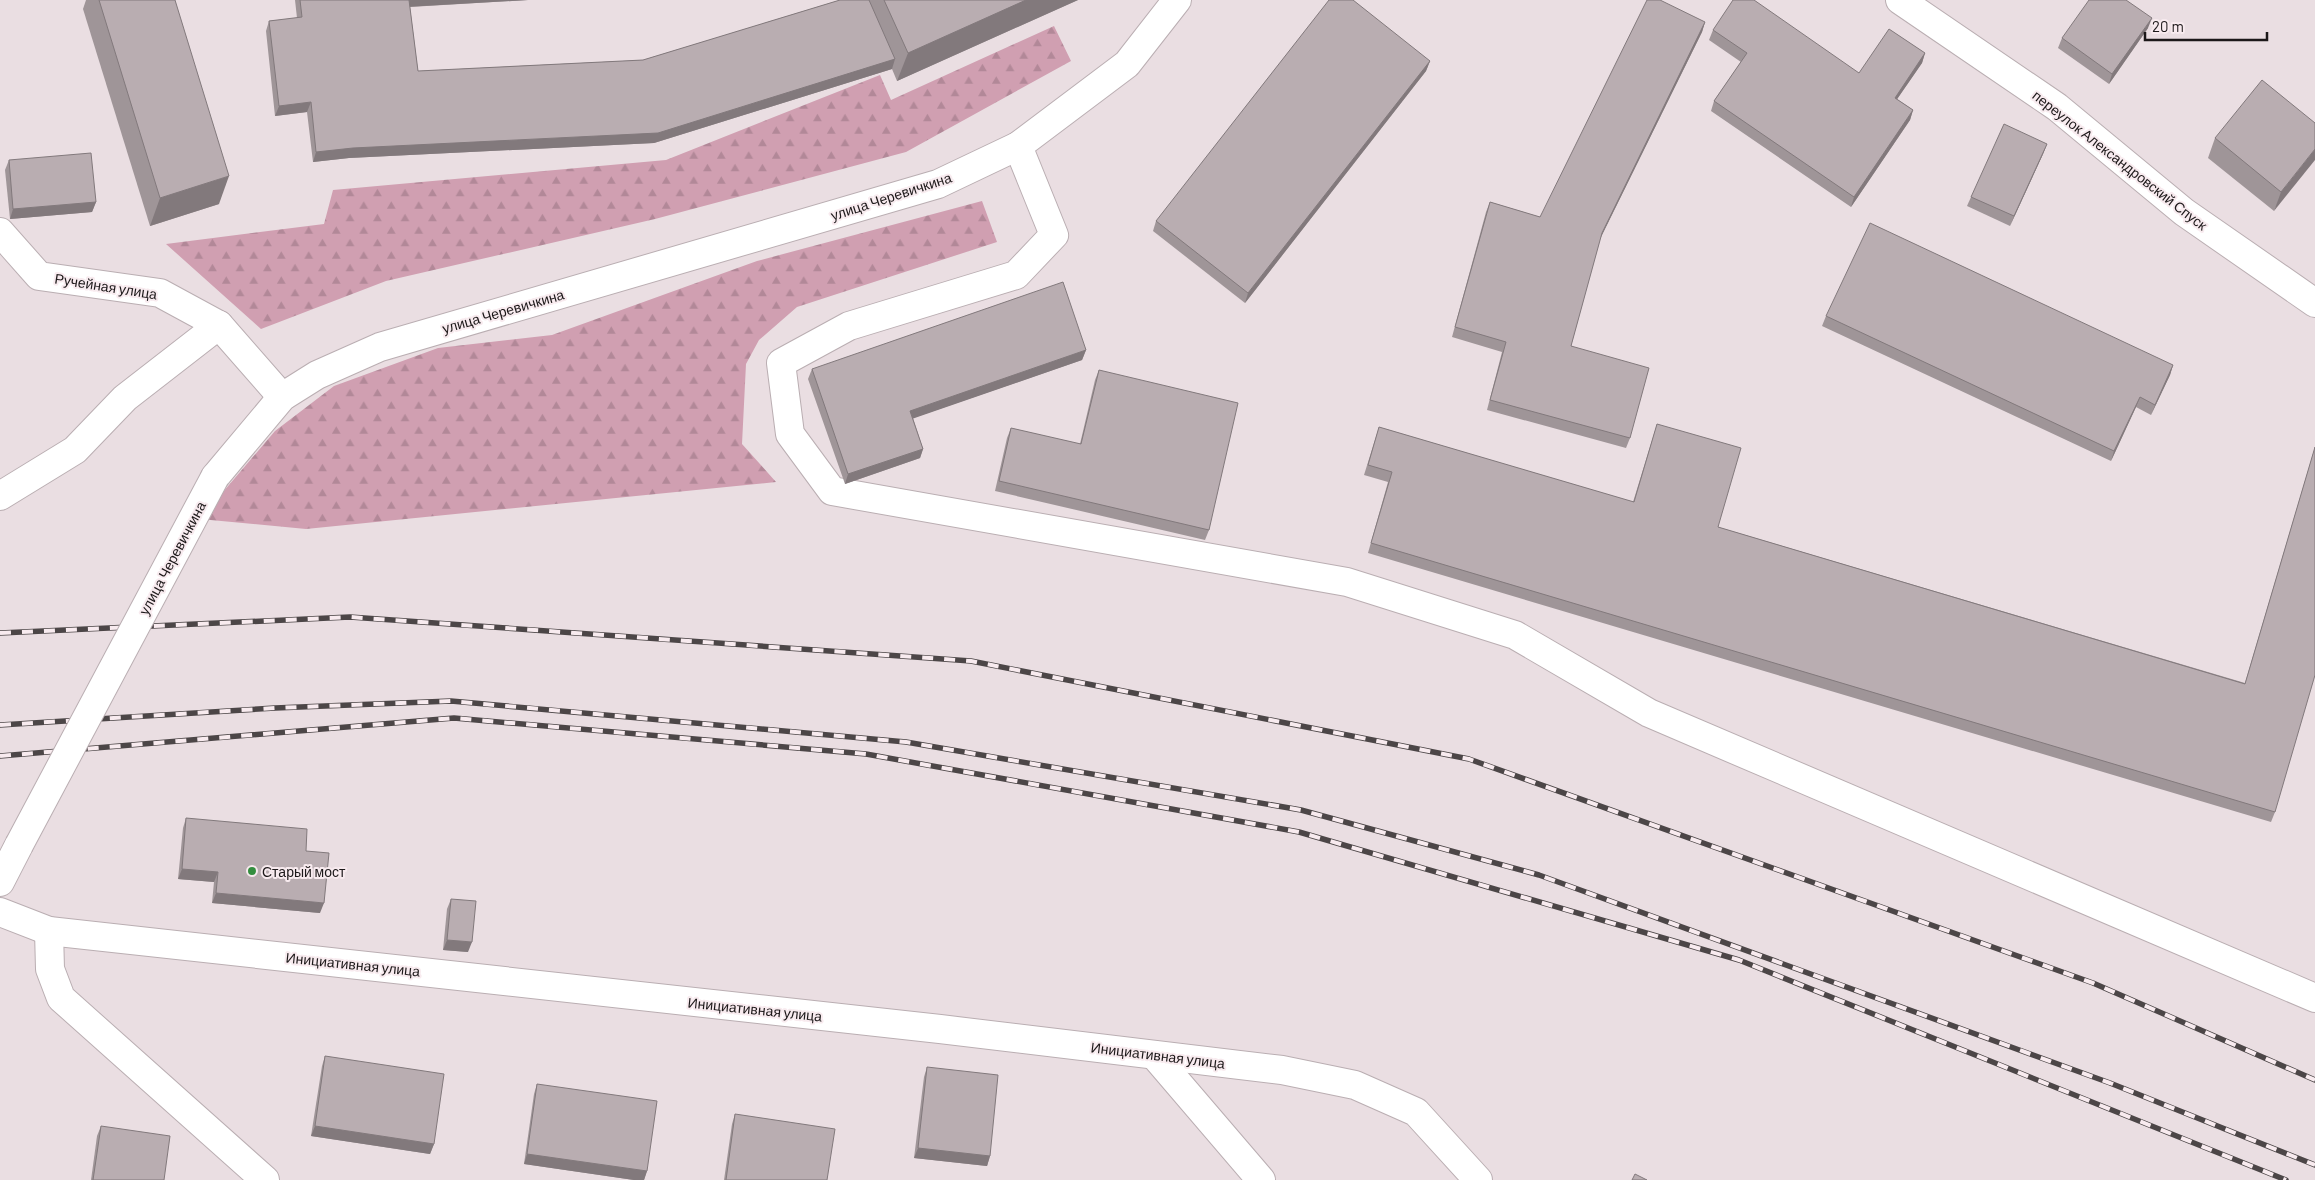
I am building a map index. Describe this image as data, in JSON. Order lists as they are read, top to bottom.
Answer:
{
  "streets": {
    "street": [
      "переулок Александровский Спуск",
      "улица Черевичкина",
      "Ручейная улица",
      "Инициативная улица"
    ]
  },
  "crossings": [
    ["улица Черевичкина", "Ручейная улица"]
  ],
  "places": ["Старый мост"],
  "scale_bar": "20 m"
}
